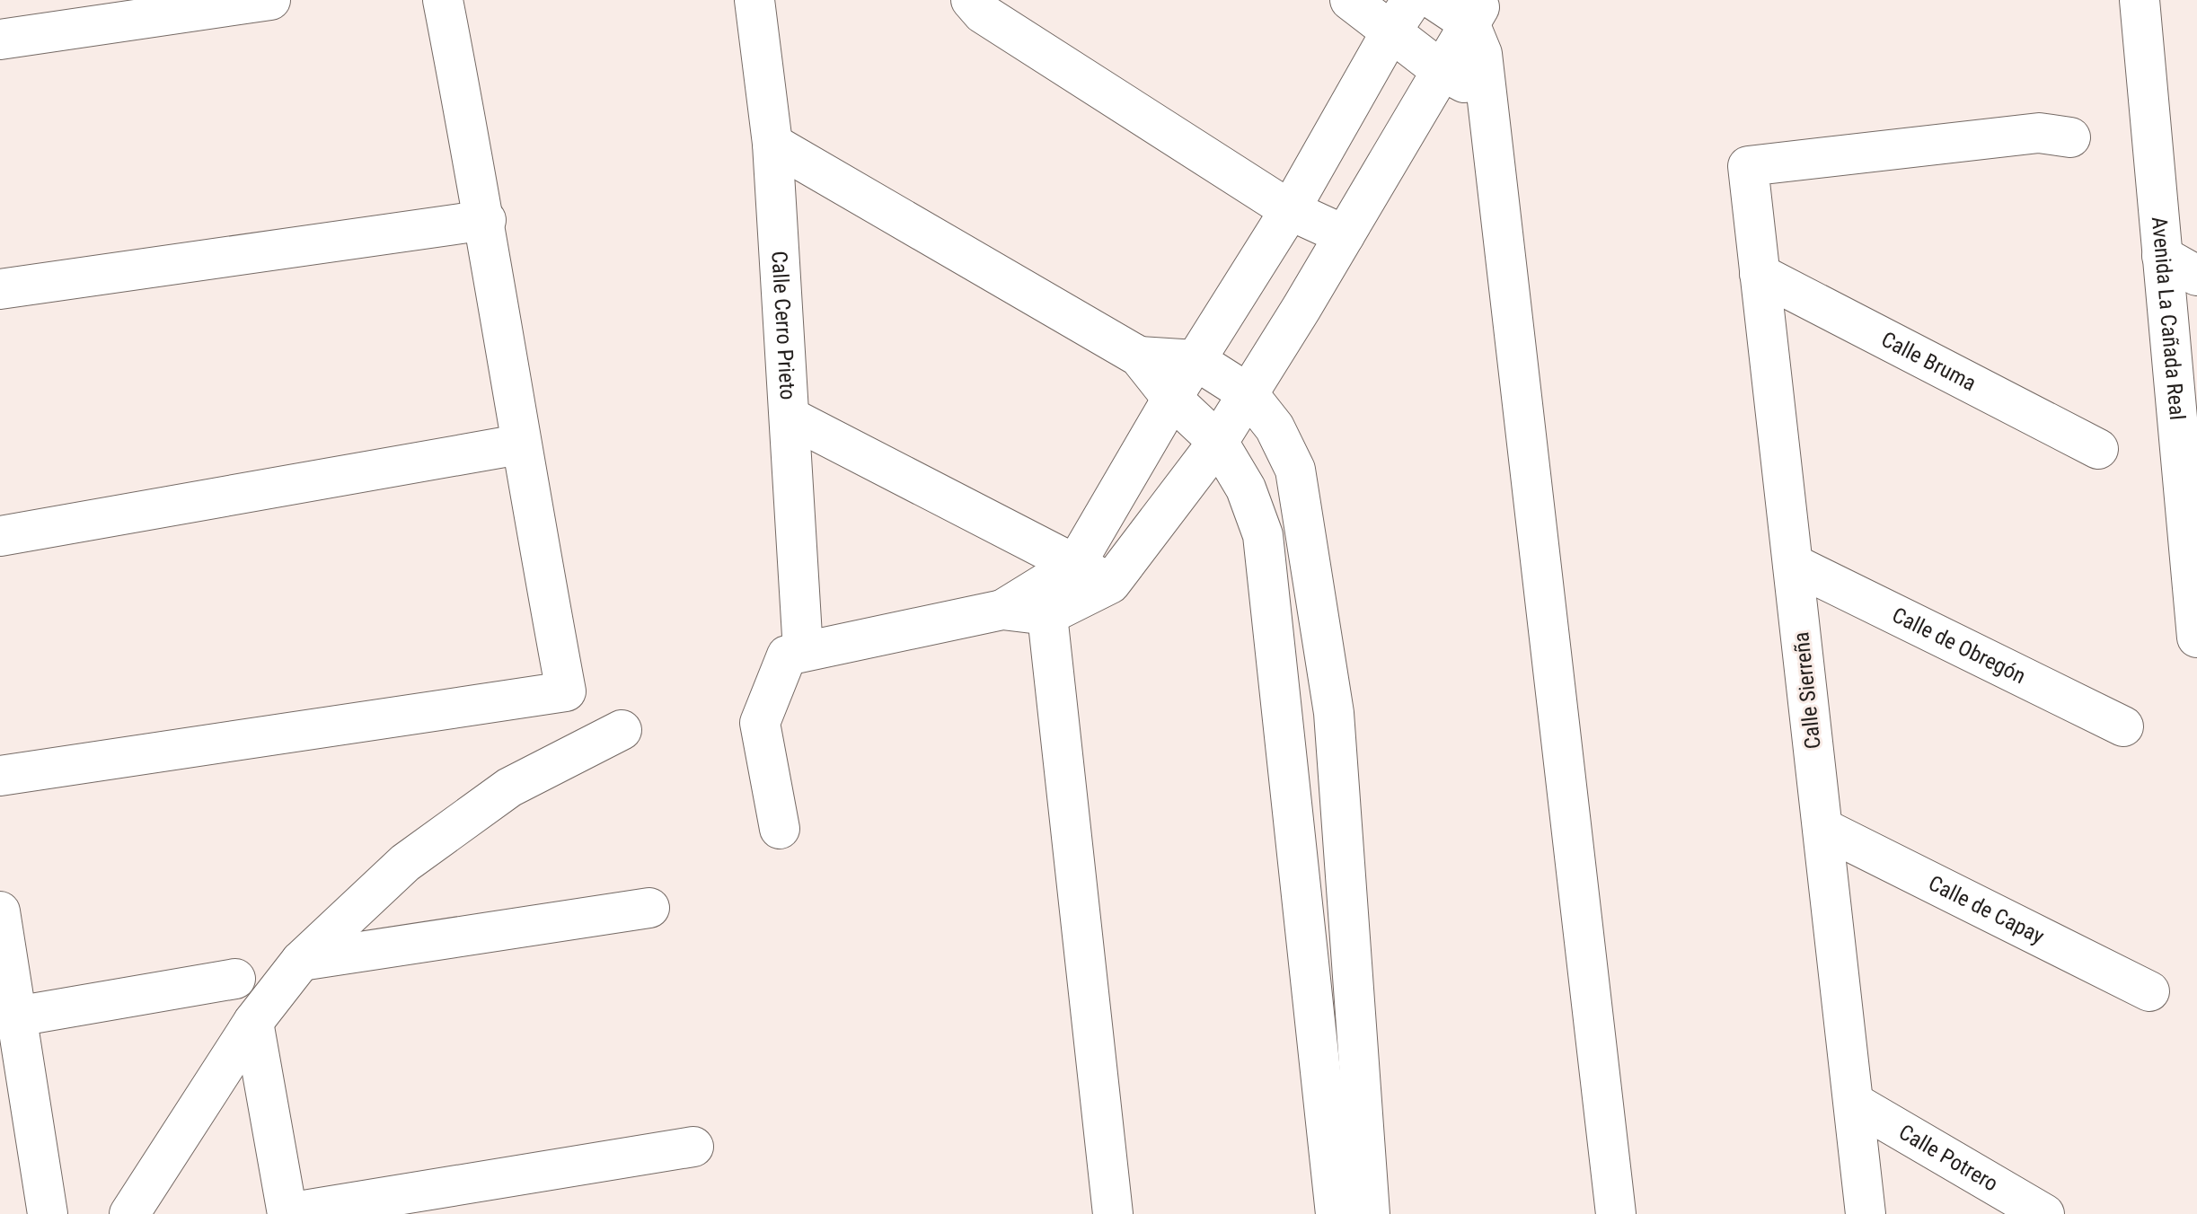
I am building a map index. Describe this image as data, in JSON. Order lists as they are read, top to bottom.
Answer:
{
  "streets": {
    "street": [
      "Avenida La Cañada Real",
      "Calle Cerro Prieto",
      "Calle Bruma",
      "Calle de Obregón",
      "Calle Sierreña",
      "Calle de Capay",
      "Calle Potrero"
    ]
  },
  "crossings": [
    ["Calle Bruma", "Calle Sierreña"],
    ["Calle de Obregón", "Calle Sierreña"],
    ["Calle Sierreña", "Calle de Capay"],
    ["Calle Sierreña", "Calle Potrero"]
  ]
}
